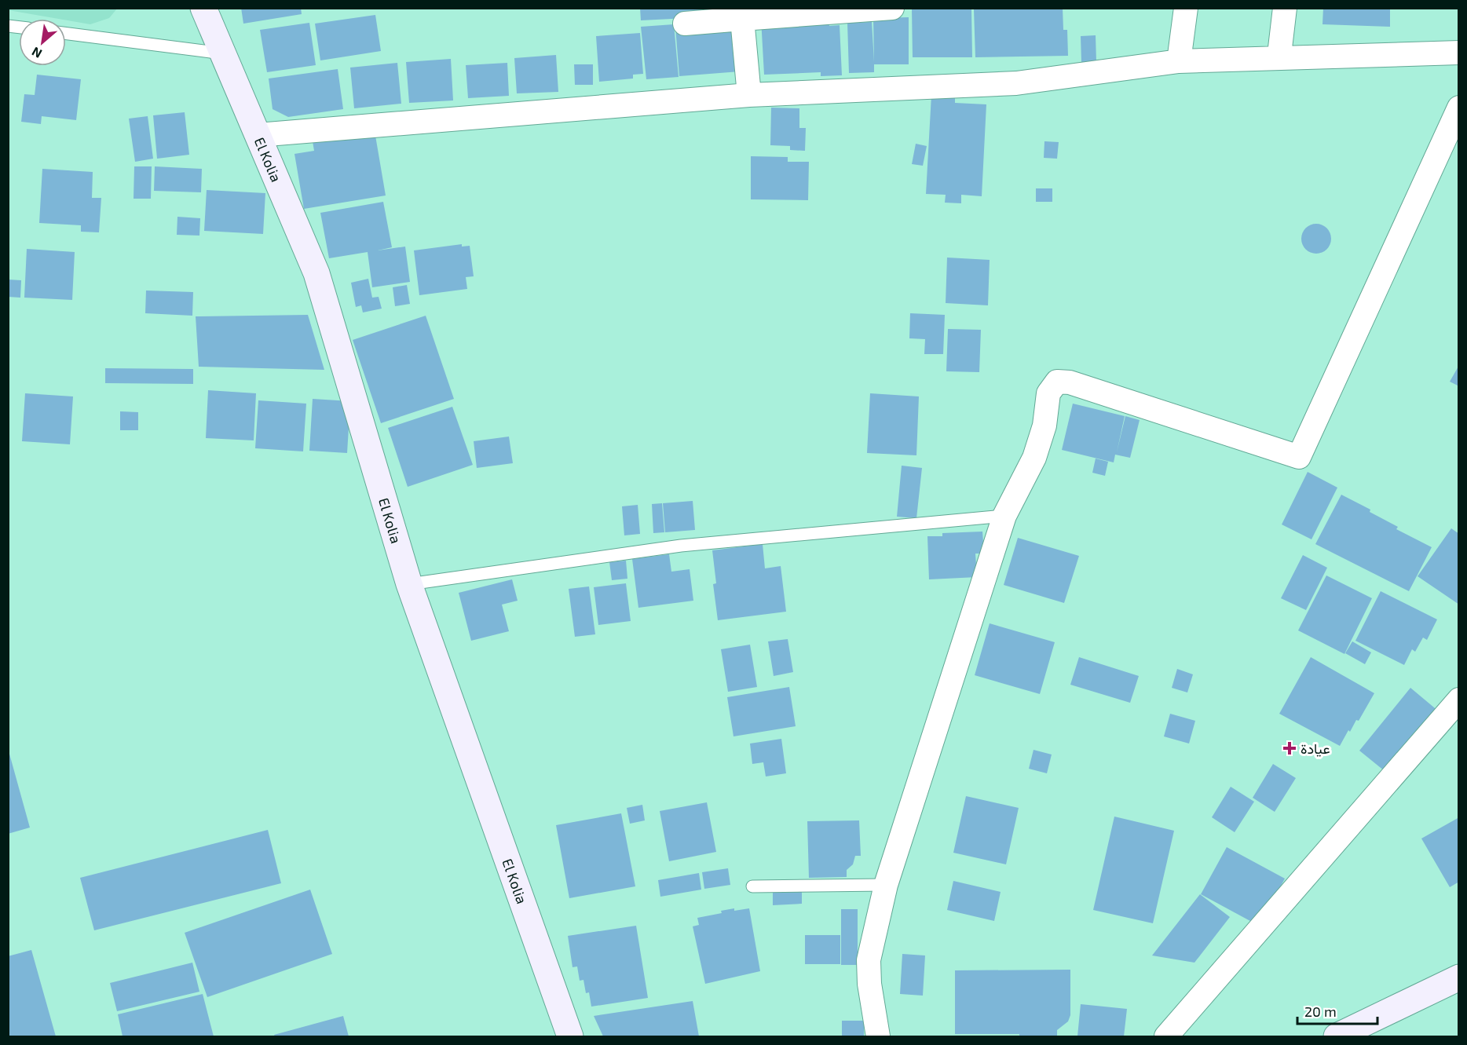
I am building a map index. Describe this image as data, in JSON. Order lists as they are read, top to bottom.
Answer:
{
  "streets": {
    "street": ["El Kolia"]
  },
  "places": {
    "health": ["عيادة"]
  },
  "scale_bar": "20 m",
  "north": "bottom left"
}
